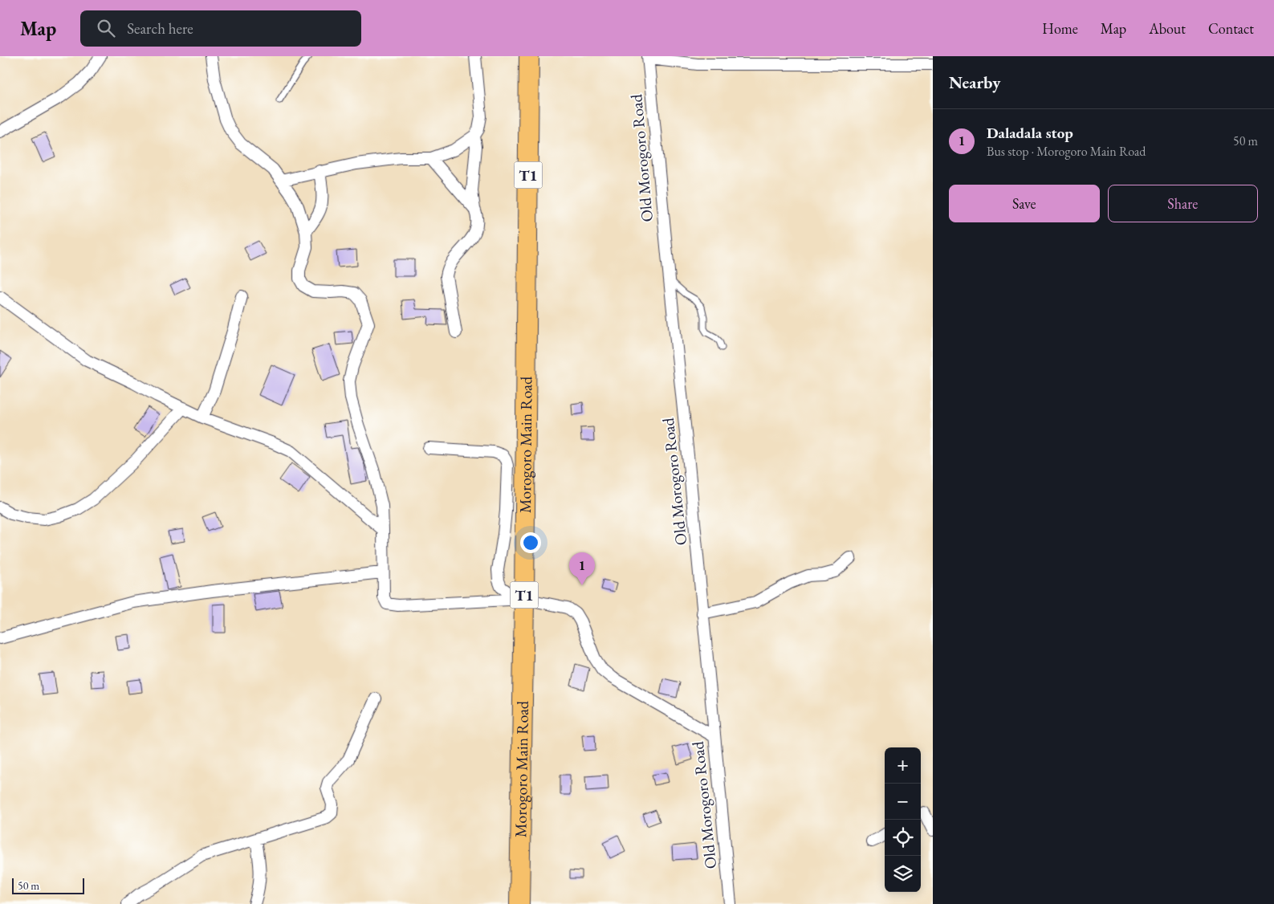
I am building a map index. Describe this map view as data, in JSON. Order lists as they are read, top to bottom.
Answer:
{
  "streets": {
    "highway": ["T1", "Morogoro Main Road"],
    "street": ["Old Morogoro Road"]
  },
  "scale_bar": "50 m",
  "page": {
    "header": "Map",
    "search": "Search here",
    "nav": [
      "Home",
      "Map",
      "About",
      "Contact"
    ],
    "heading": "Nearby",
    "list": [
      {
        "mark": "1",
        "name": "Daladala stop",
        "note": "Bus stop · Morogoro Main Road",
        "value": "50 m"
      }
    ],
    "buttons": ["Save", "Share"],
    "pins": "1",
    "map_buttons": ["+", "−"],
    "scale": "50 m"
  }
}
